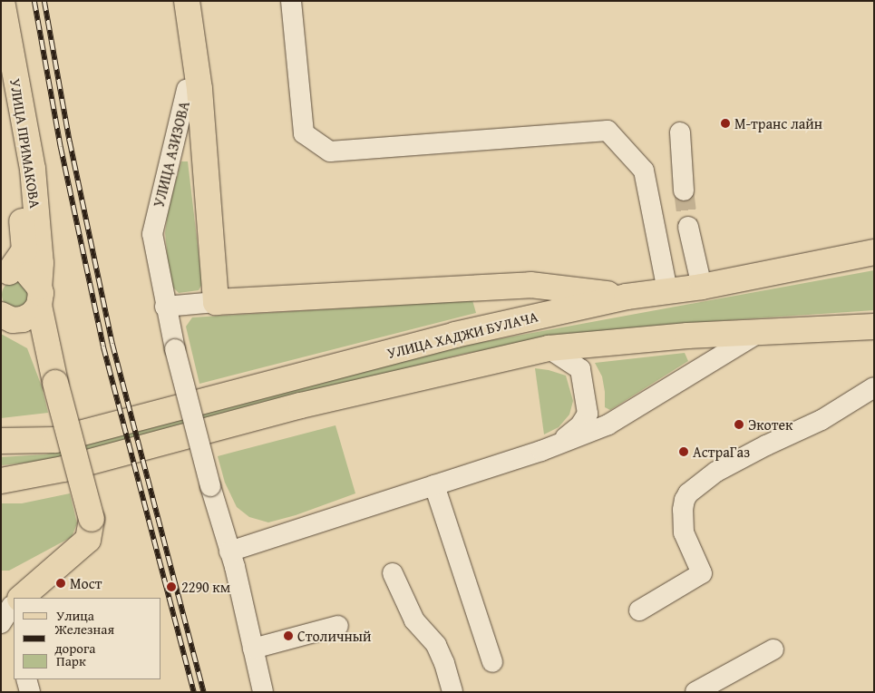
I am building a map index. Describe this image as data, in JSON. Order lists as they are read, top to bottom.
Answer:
{
  "streets": {
    "main road": ["УЛИЦА ПРИМАКОВА", "УЛИЦА АЗИЗОВА", "УЛИЦА ХАДЖИ БУЛАЧА"]
  },
  "places": [
    "М-транс лайн",
    "Экотек",
    "АстраГаз",
    "Мост",
    "2290 км",
    "Столичный"
  ],
  "legend": ["Улица", "Железная дорога", "Парк"]
}
